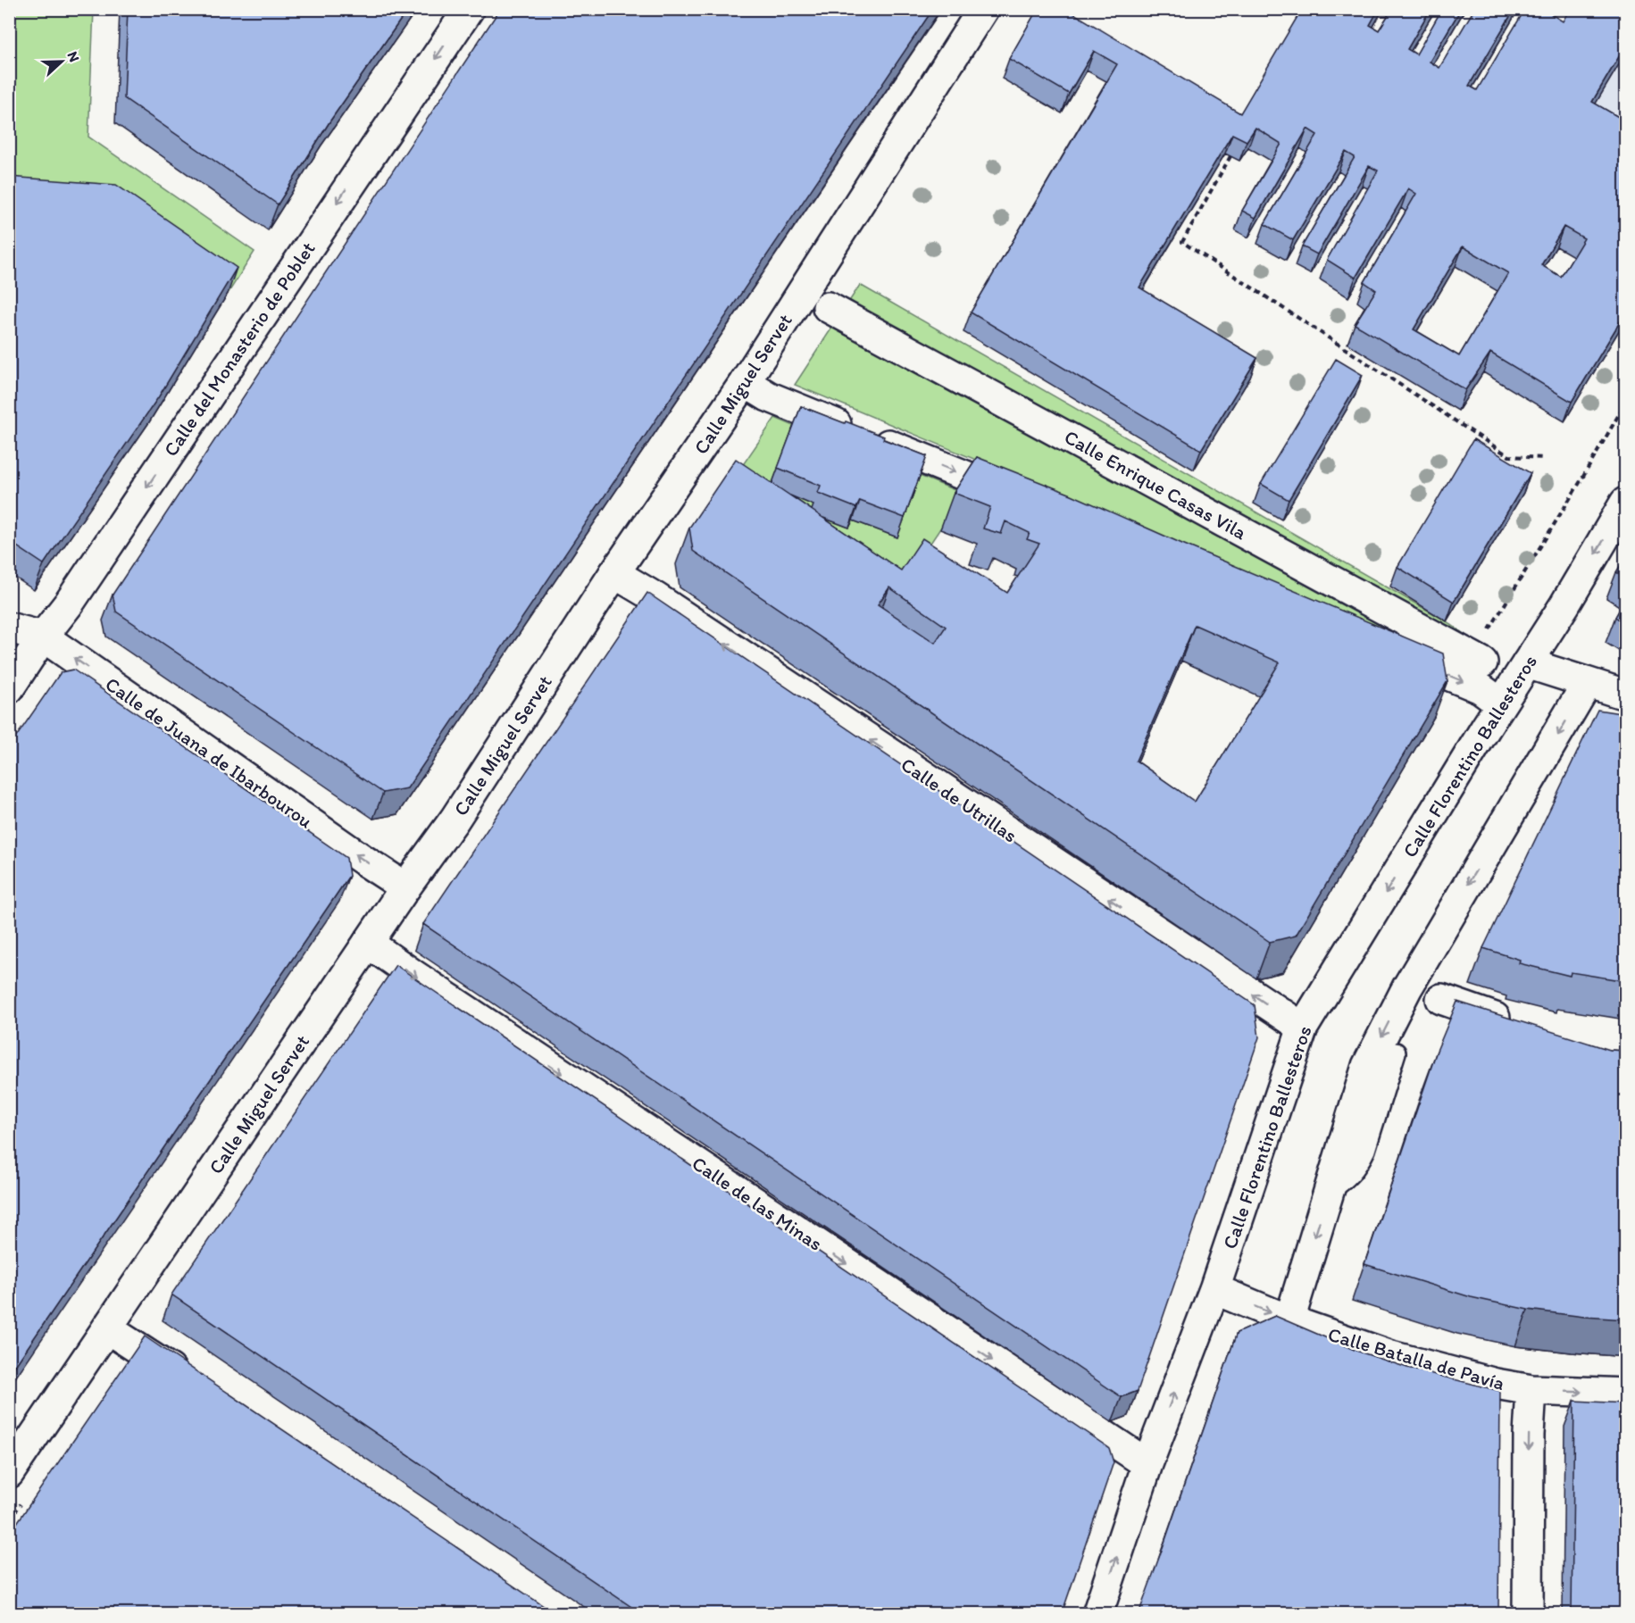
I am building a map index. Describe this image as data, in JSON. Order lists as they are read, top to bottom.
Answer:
{
  "streets": {
    "street": [
      "Calle del Monasterio de Poblet",
      "Calle Miguel Servet",
      "Calle Enrique Casas Vila",
      "Calle de Juana de Ibarbourou",
      "Calle Florentino Ballesteros",
      "Calle de Utrillas",
      "Calle de las Minas",
      "Calle Batalla de Pavía"
    ]
  },
  "crossings": [
    ["Calle del Monasterio de Poblet", "Calle de Juana de Ibarbourou"],
    ["Calle Miguel Servet", "Calle de Juana de Ibarbourou"],
    ["Calle Miguel Servet", "Calle de Utrillas"],
    ["Calle Miguel Servet", "Calle de las Minas"],
    ["Calle Florentino Ballesteros", "Calle de Utrillas"],
    ["Calle Florentino Ballesteros", "Calle de las Minas"],
    ["Calle Florentino Ballesteros", "Calle Batalla de Pavía"]
  ],
  "one_way": [
    "Calle del Monasterio de Poblet",
    "Calle de Juana de Ibarbourou",
    "Calle de Utrillas",
    "Calle de las Minas",
    "Calle Batalla de Pavía"
  ],
  "north": "right"
}
